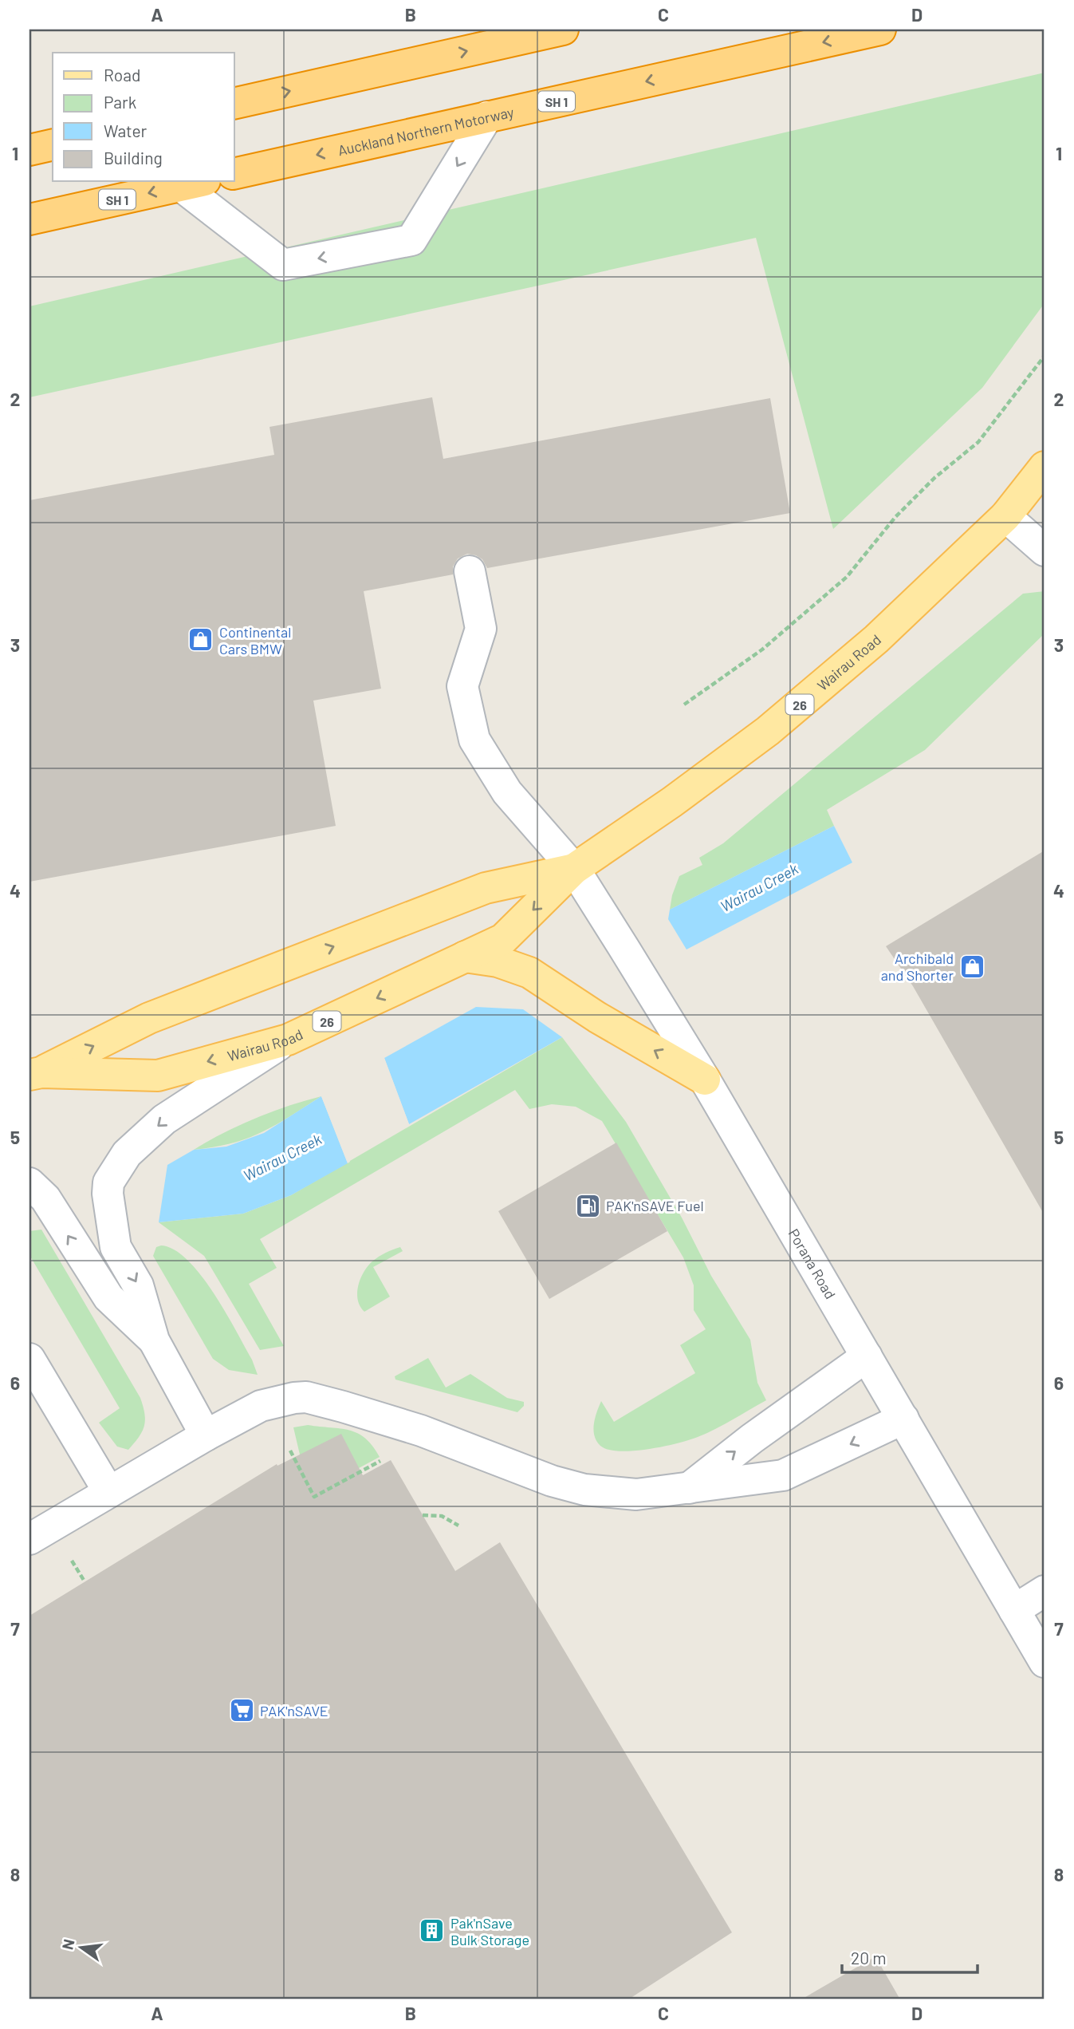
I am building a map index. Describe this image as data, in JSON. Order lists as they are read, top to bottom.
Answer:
{
  "streets": {
    "highway": ["SH 1", "Auckland Northern Motorway"],
    "main road": ["Wairau Road", "26"],
    "street": ["Porana Road"]
  },
  "crossings": [
    ["Wairau Road", "Porana Road"]
  ],
  "water": ["Wairau Creek"],
  "places": {
    "shop": ["Continental Cars BMW", "Archibald and Shorter"],
    "fuel station": ["PAK'nSAVE Fuel"],
    "supermarket": ["PAK'nSAVE"],
    "building": ["Pak'nSave Bulk Storage"]
  },
  "legend": [
    "Road",
    "Park",
    "Water",
    "Building"
  ],
  "scale_bar": "20 m",
  "north": "left",
  "grid": {
    "columns": [
      "A",
      "B",
      "C",
      "D"
    ],
    "rows": [
      "1",
      "2",
      "3",
      "4",
      "5",
      "6",
      "7",
      "8"
    ]
  }
}
